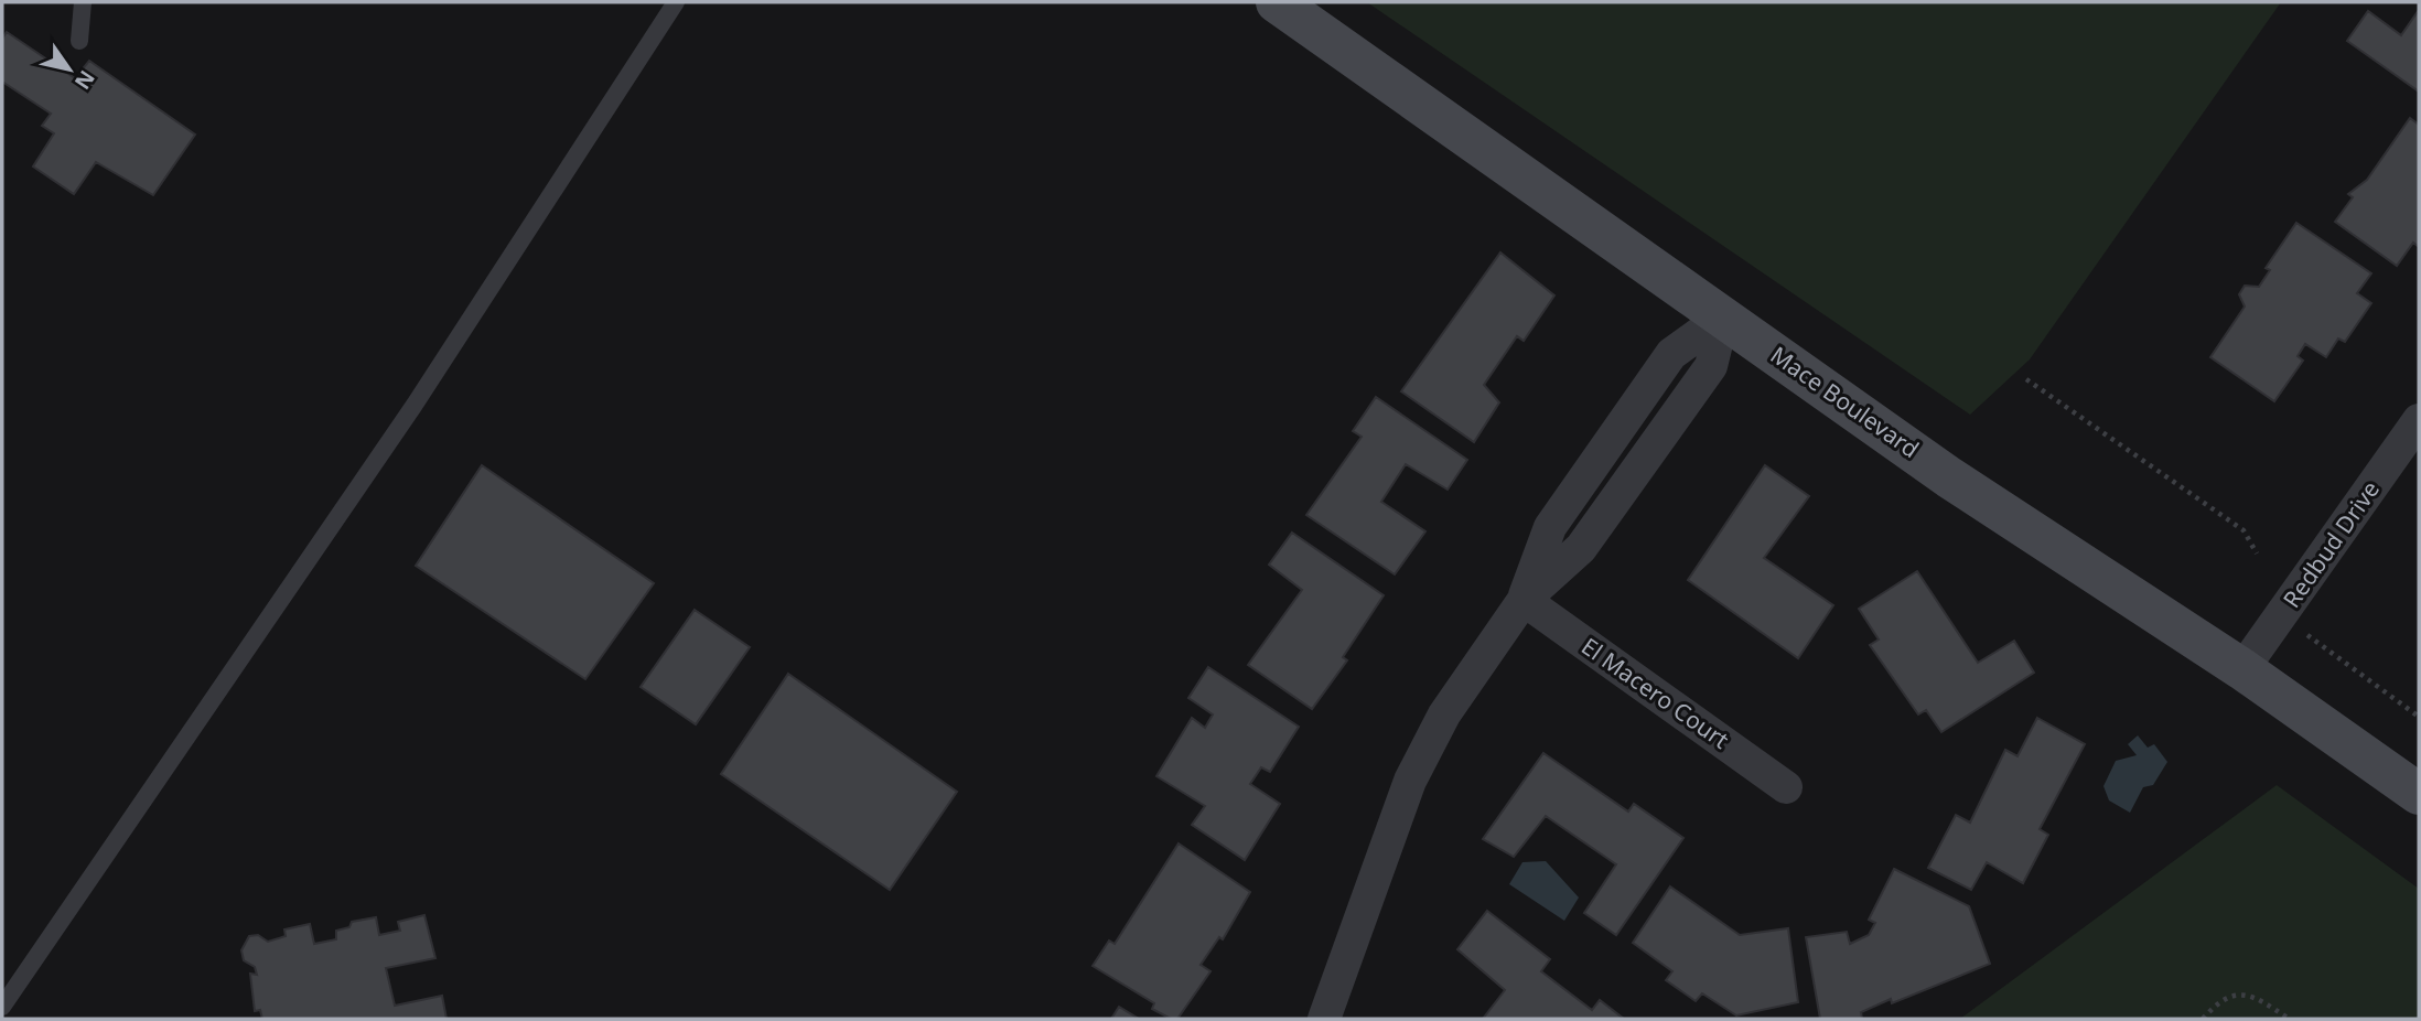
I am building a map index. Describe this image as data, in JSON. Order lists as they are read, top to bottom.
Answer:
{
  "streets": {
    "street": ["Mace Boulevard", "Redbud Drive", "El Macero Court"]
  },
  "crossings": [
    ["Mace Boulevard", "Redbud Drive"]
  ],
  "north": "bottom right"
}
